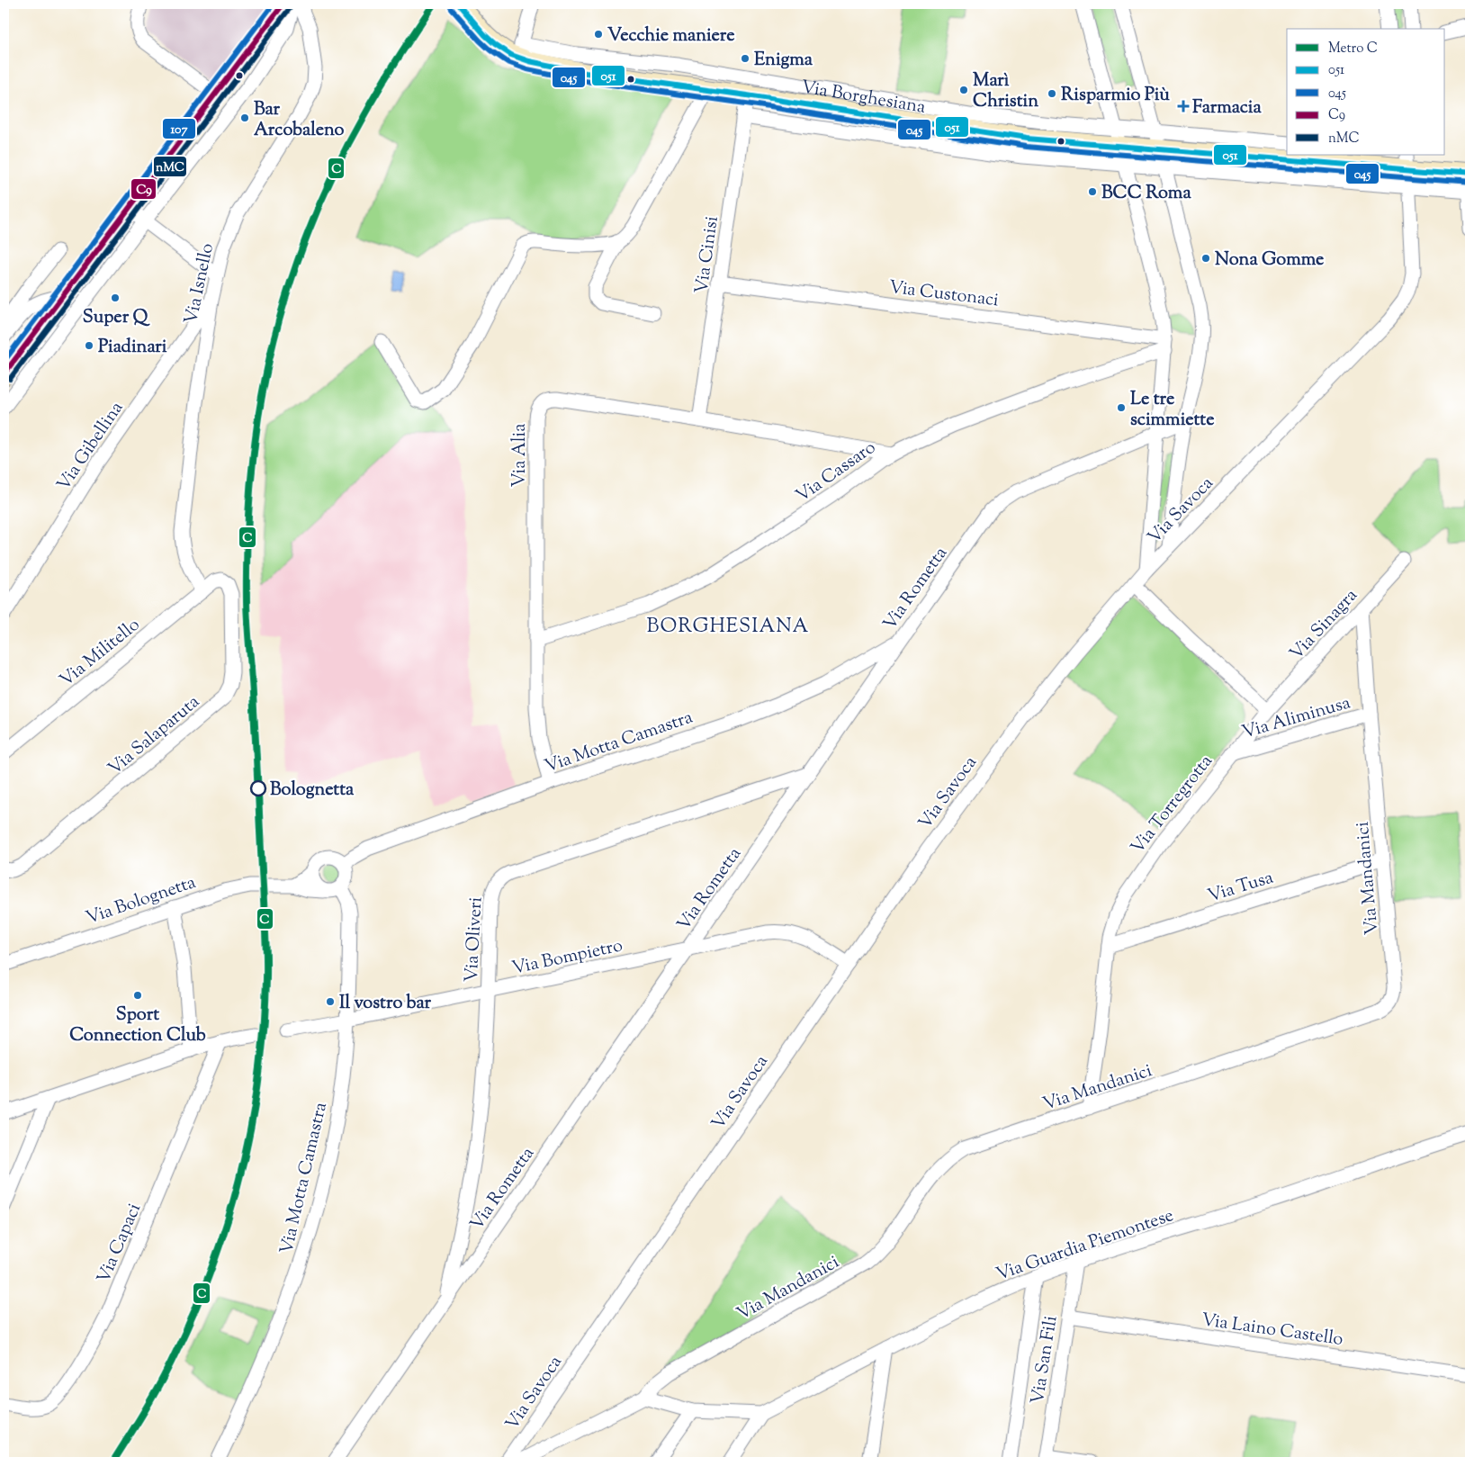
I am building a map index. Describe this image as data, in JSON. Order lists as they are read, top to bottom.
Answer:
{
  "streets": {
    "street": [
      "Via Borghesiana",
      "Via Cinisi",
      "Via Isnello",
      "Via Custonaci",
      "Via Gibellina",
      "Via Alia",
      "Via Cassaro",
      "Via Savoca",
      "Via Rometta",
      "Via Sinagra",
      "Via Militello",
      "Via Aliminusa",
      "Via Salaparuta",
      "Via Motta Camastra",
      "Via Torregrotta",
      "Via Mandanici",
      "Via Tusa",
      "Via Bolognetta",
      "Via Oliveri",
      "Via Bompietro",
      "Via Capaci",
      "Via Guardia Piemontese",
      "Via Laino Castello",
      "Via San Fili"
    ]
  },
  "crossings": [
    ["Via Borghesiana", "Via Cinisi"],
    ["Via Borghesiana", "Via Savoca"],
    ["Via Cinisi", "Via Custonaci"],
    ["Via Cinisi", "Via Alia"],
    ["Via Isnello", "Via Gibellina"],
    ["Via Isnello", "Via Militello"],
    ["Via Custonaci", "Via Cassaro"],
    ["Via Alia", "Via Cassaro"],
    ["Via Alia", "Via Motta Camastra"],
    ["Via Savoca", "Via Bompietro"],
    ["Via Rometta", "Via Motta Camastra"],
    ["Via Rometta", "Via Oliveri"],
    ["Via Rometta", "Via Bompietro"],
    ["Via Sinagra", "Via Torregrotta"],
    ["Via Sinagra", "Via Mandanici"],
    ["Via Militello", "Via Salaparuta"],
    ["Via Aliminusa", "Via Torregrotta"],
    ["Via Aliminusa", "Via Mandanici"],
    ["Via Motta Camastra", "Via Bolognetta"],
    ["Via Motta Camastra", "Via Bompietro"],
    ["Via Torregrotta", "Via Mandanici"],
    ["Via Torregrotta", "Via Tusa"],
    ["Via Mandanici", "Via Tusa"],
    ["Via Mandanici", "Via Guardia Piemontese"],
    ["Via Oliveri", "Via Bompietro"],
    ["Via Guardia Piemontese", "Via San Fili"],
    ["Via Laino Castello", "Via San Fili"]
  ],
  "districts": ["BORGHESIANA"],
  "places": {
    "other": [
      "Vecchie maniere",
      "Enigma",
      "Marì Christin",
      "Risparmio Più",
      "Bar Arcobaleno",
      "BCC Roma",
      "Nona Gomme",
      "Super Q",
      "Piadinari",
      "Le tre scimmiette",
      "Bolognetta",
      "Sport Connection Club",
      "Il vostro bar"
    ],
    "health": ["Farmacia"]
  },
  "lines": [
    "metro line C",
    "transit line 051",
    "transit line C9",
    "transit line 107",
    "transit line nMC",
    "transit line 045"
  ],
  "legend": [
    "Metro C",
    "051",
    "045",
    "C9",
    "nMC"
  ]
}
